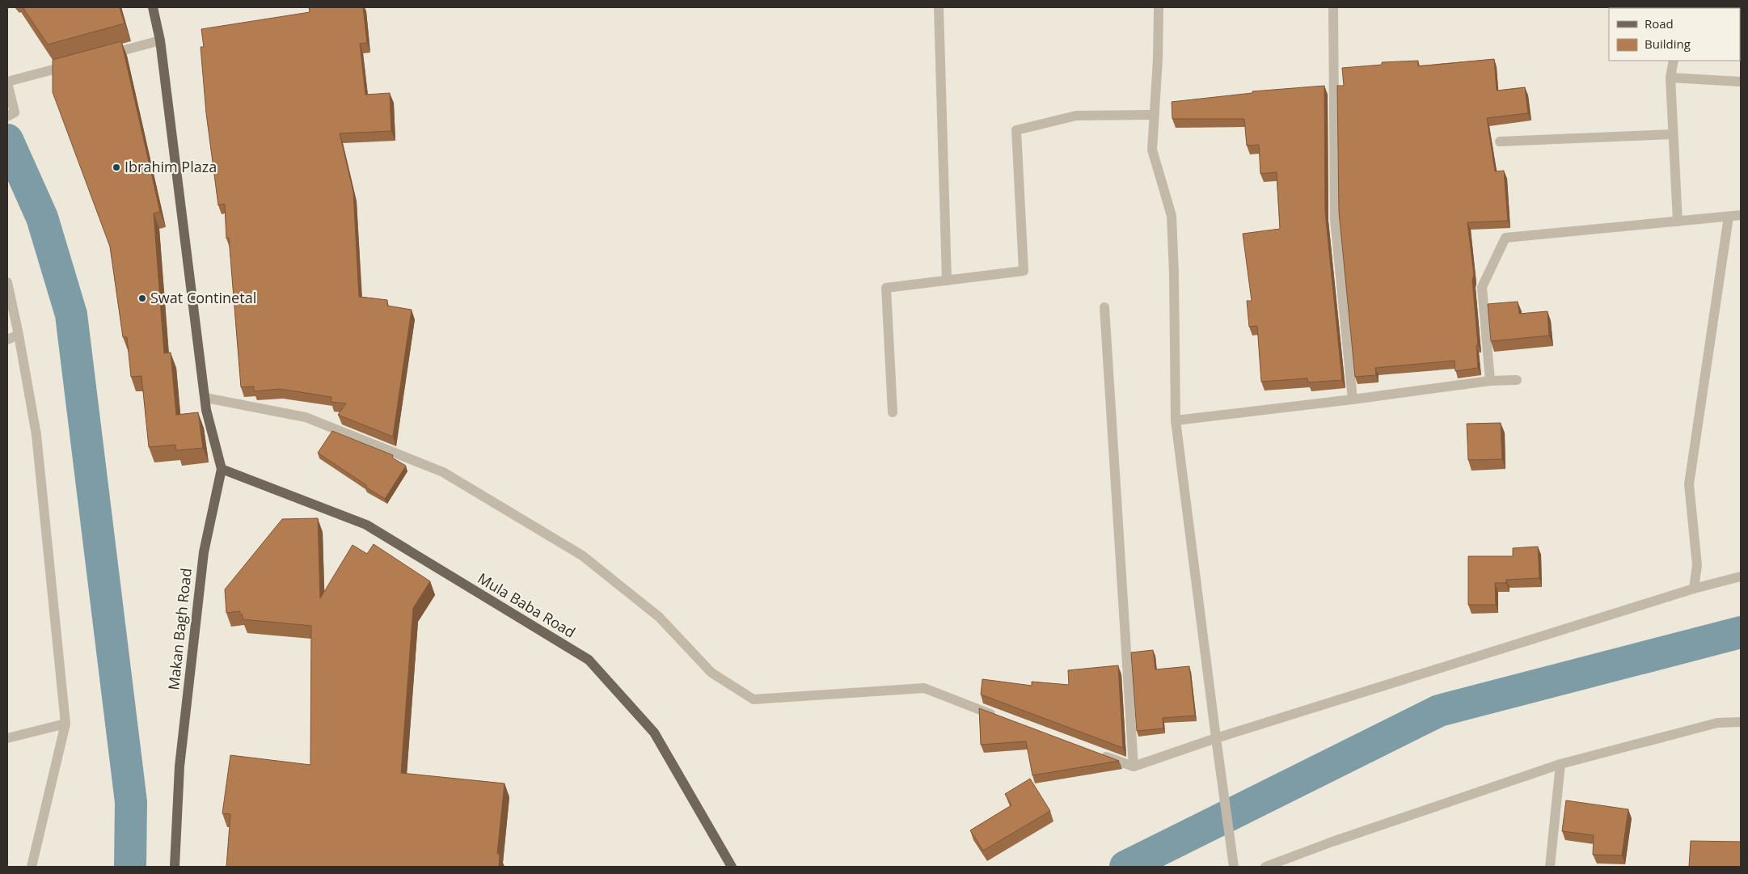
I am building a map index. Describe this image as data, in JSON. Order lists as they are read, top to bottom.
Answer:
{
  "streets": {
    "main road": ["Mula Baba Road", "Makan Bagh Road"]
  },
  "crossings": [
    ["Mula Baba Road", "Makan Bagh Road"]
  ],
  "places": ["Ibrahim Plaza", "Swat Continetal"],
  "legend": ["Road", "Building"]
}
